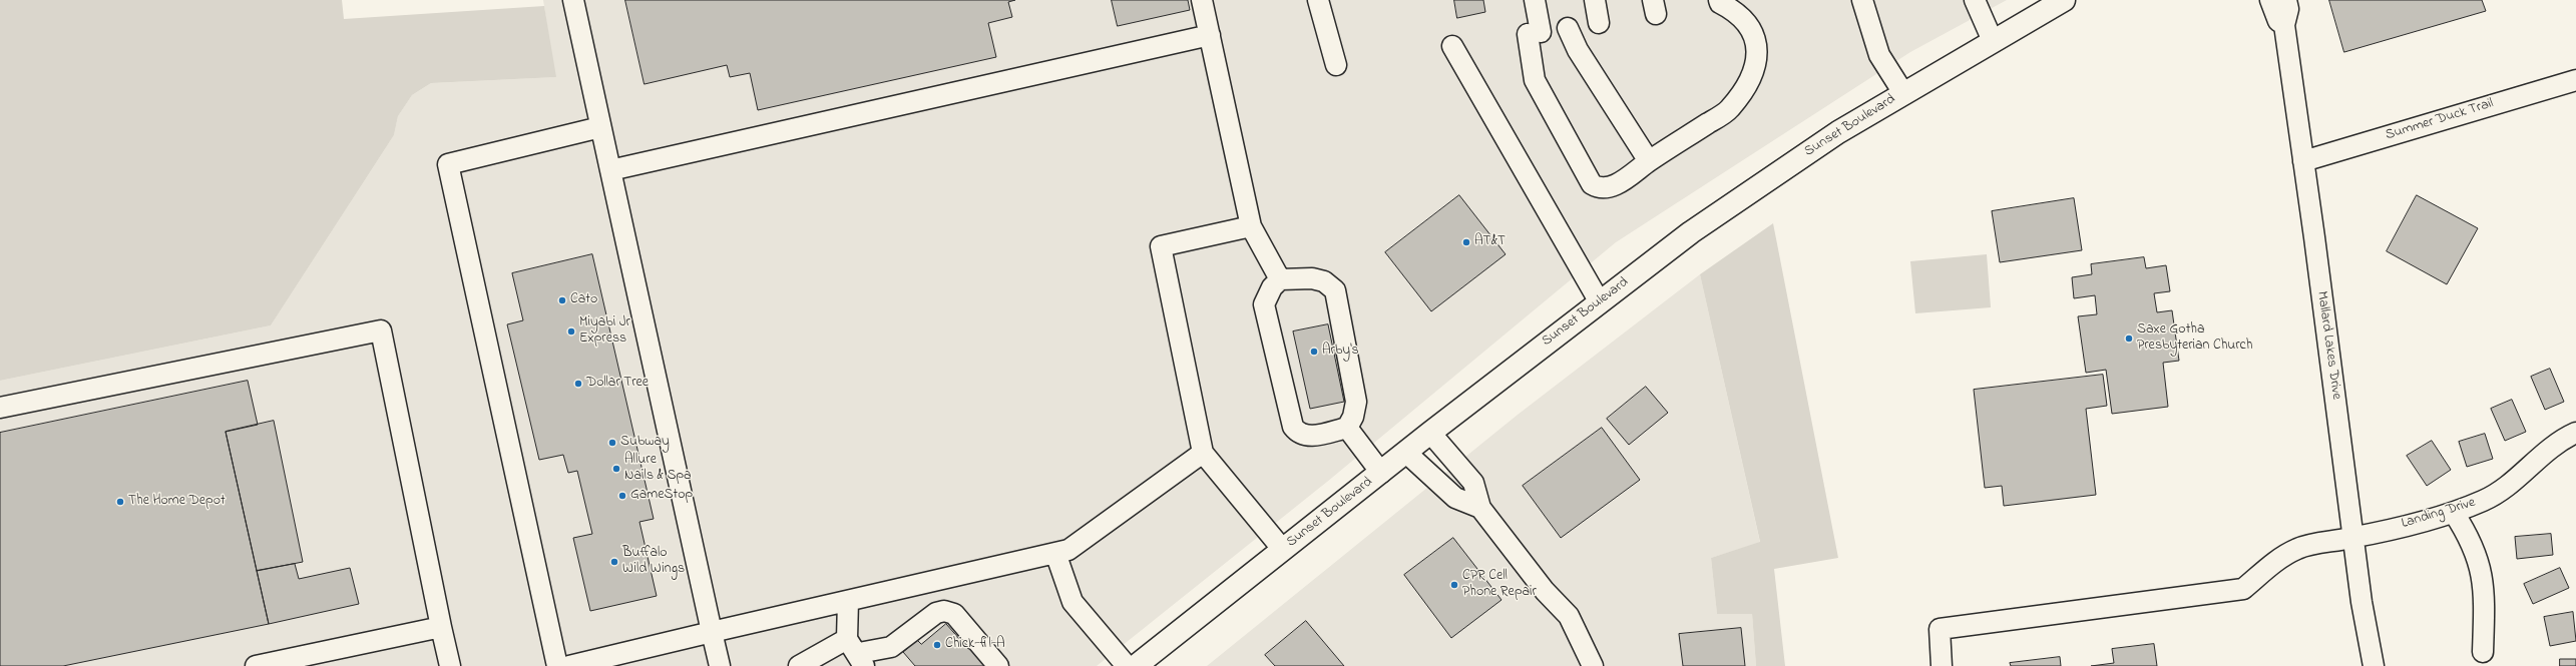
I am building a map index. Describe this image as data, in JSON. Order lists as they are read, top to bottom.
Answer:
{
  "streets": {
    "main road": ["Sunset Boulevard"],
    "street": ["Summer Duck Trail", "Mallard Lakes Drive", "Landing Drive"]
  },
  "crossings": [
    ["Summer Duck Trail", "Mallard Lakes Drive"],
    ["Mallard Lakes Drive", "Landing Drive"]
  ],
  "places": [
    "AT&T",
    "Cato",
    "Miyabi Jr Express",
    "Saxe Gotha Presbyterian Church",
    "Arby's",
    "Dollar Tree",
    "Subway",
    "Allure Nails & Spa",
    "GameStop",
    "The Home Depot",
    "Buffalo Wild Wings",
    "CPR Cell Phone Repair",
    "Chick-fil-A"
  ]
}
